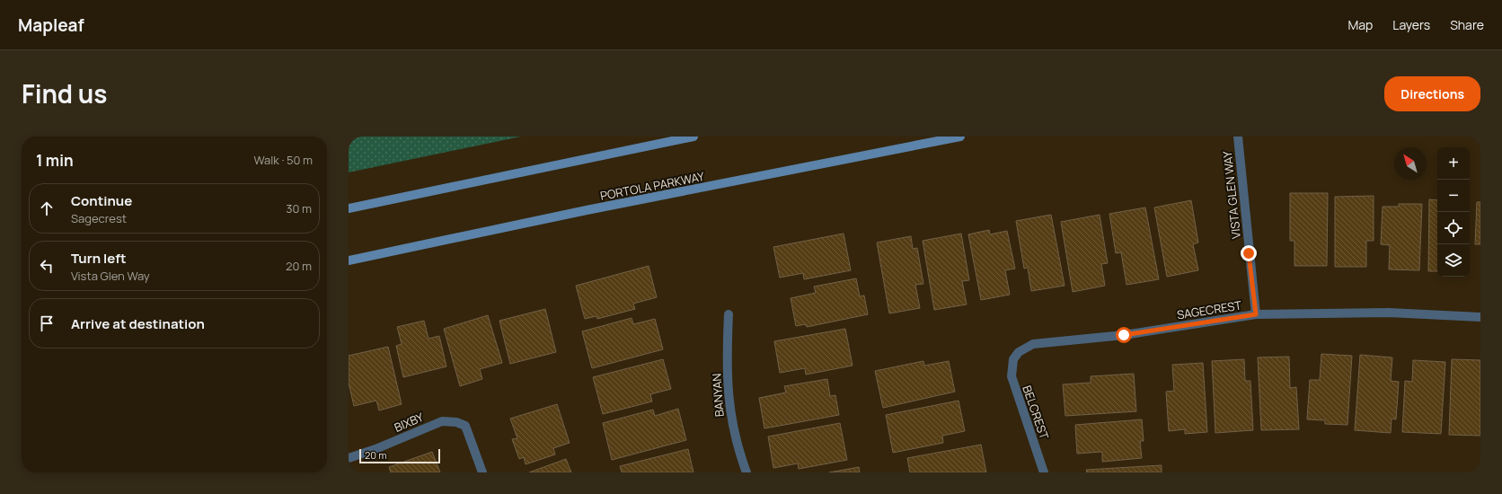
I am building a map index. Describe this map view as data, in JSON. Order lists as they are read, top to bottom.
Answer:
{
  "streets": {
    "main road": ["PORTOLA PARKWAY"],
    "street": [
      "VISTA GLEN WAY",
      "SAGECREST",
      "BANYAN",
      "BELCREST",
      "BIXBY"
    ]
  },
  "crossings": [
    ["VISTA GLEN WAY", "SAGECREST"],
    ["SAGECREST", "BELCREST"]
  ],
  "scale_bar": "20 m",
  "north": "top left",
  "page": {
    "header": "Mapleaf",
    "nav": ["Map", "Layers", "Share"],
    "title": "Find us",
    "buttons": "Directions",
    "heading": ["1 min", "Walk · 50 m"],
    "map_buttons": ["+", "−"],
    "list": [
      ["Continue", "Sagecrest", "30 m"],
      ["Turn left", "Vista Glen Way", "20 m"],
      "Arrive at destination"
    ],
    "scale": "20 m"
  }
}
